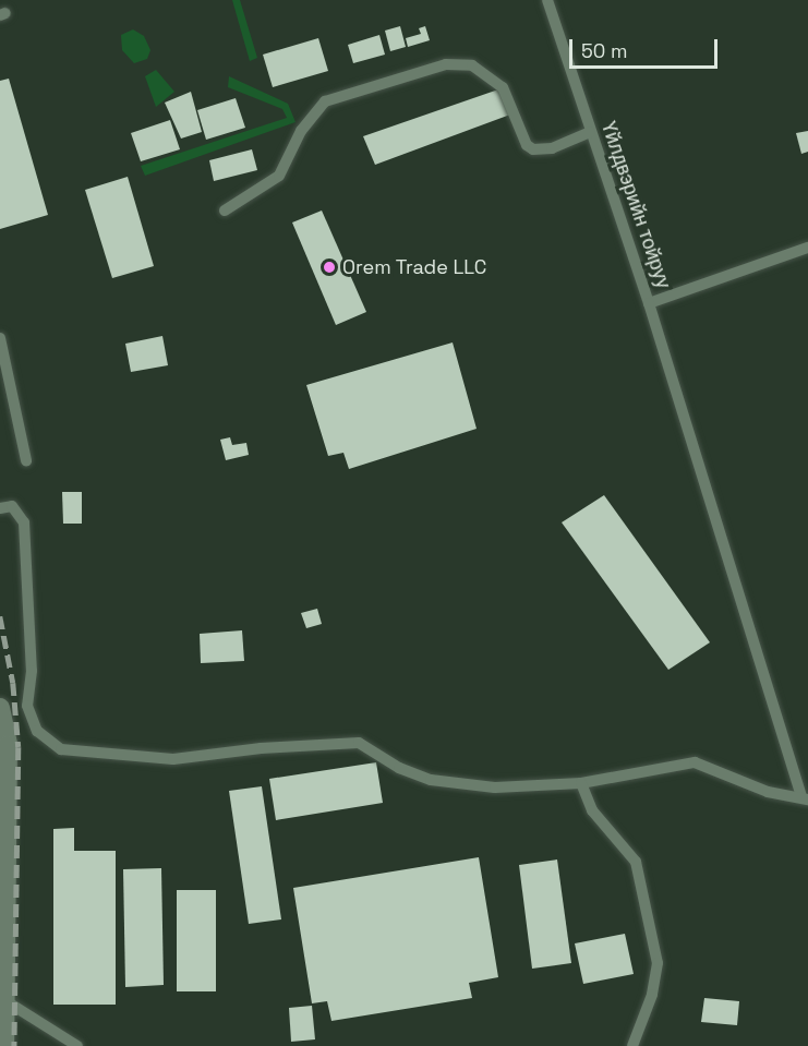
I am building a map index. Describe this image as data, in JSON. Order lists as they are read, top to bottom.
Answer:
{
  "streets": {
    "lane": ["Үйлдвэрийн тойруу"]
  },
  "places": ["Orem Trade LLC"],
  "scale_bar": "50 m"
}
